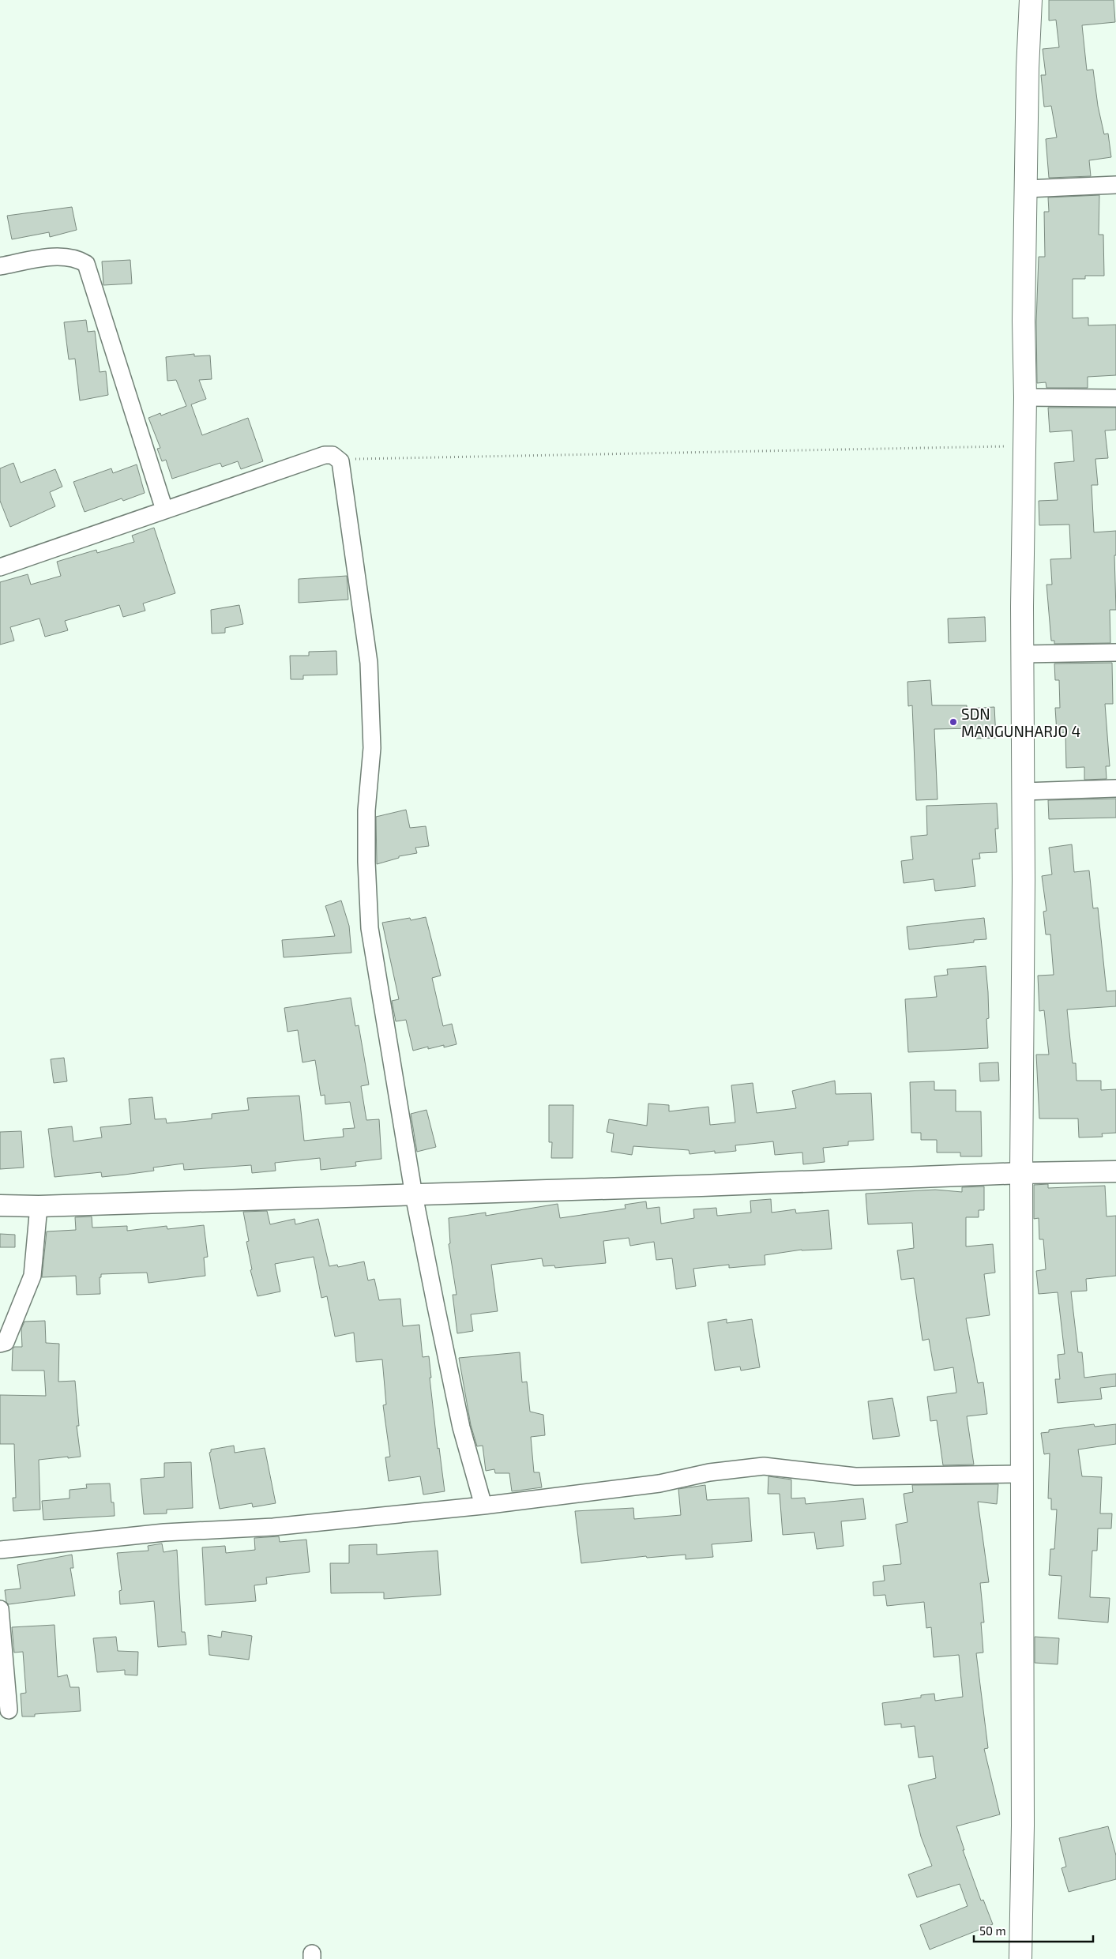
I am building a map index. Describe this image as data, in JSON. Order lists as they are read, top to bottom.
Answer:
{
  "places": ["SDN MANGUNHARJO 4"],
  "scale_bar": "50 m"
}
